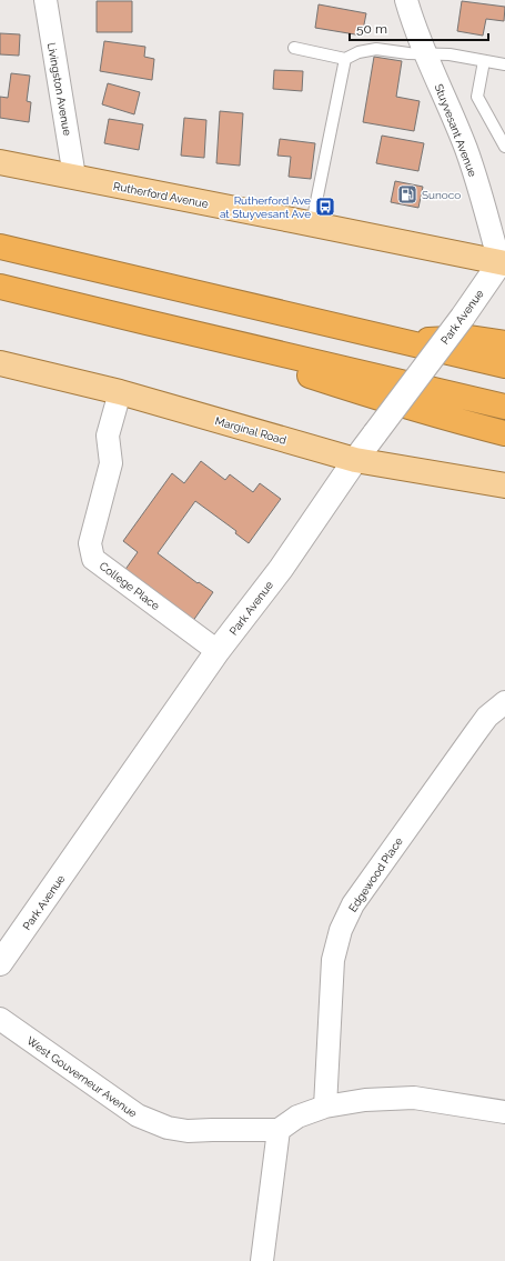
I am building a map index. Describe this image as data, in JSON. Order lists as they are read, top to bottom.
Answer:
{
  "streets": {
    "main road": ["Rutherford Avenue", "Marginal Road"],
    "street": [
      "Livingston Avenue",
      "Stuyvesant Avenue",
      "Park Avenue",
      "College Place",
      "Edgewood Place",
      "West Gouverneur Avenue"
    ]
  },
  "crossings": [
    ["Livingston Avenue", "Rutherford Avenue"],
    ["Stuyvesant Avenue", "Rutherford Avenue"],
    ["Stuyvesant Avenue", "Park Avenue"],
    ["Rutherford Avenue", "Park Avenue"],
    ["Park Avenue", "Marginal Road"],
    ["Park Avenue", "College Place"],
    ["Marginal Road", "College Place"]
  ],
  "places": {
    "fuel station": ["Sunoco"],
    "bus stop": ["Rutherford Ave at Stuyvesant Ave"]
  },
  "scale_bar": "50 m"
}
